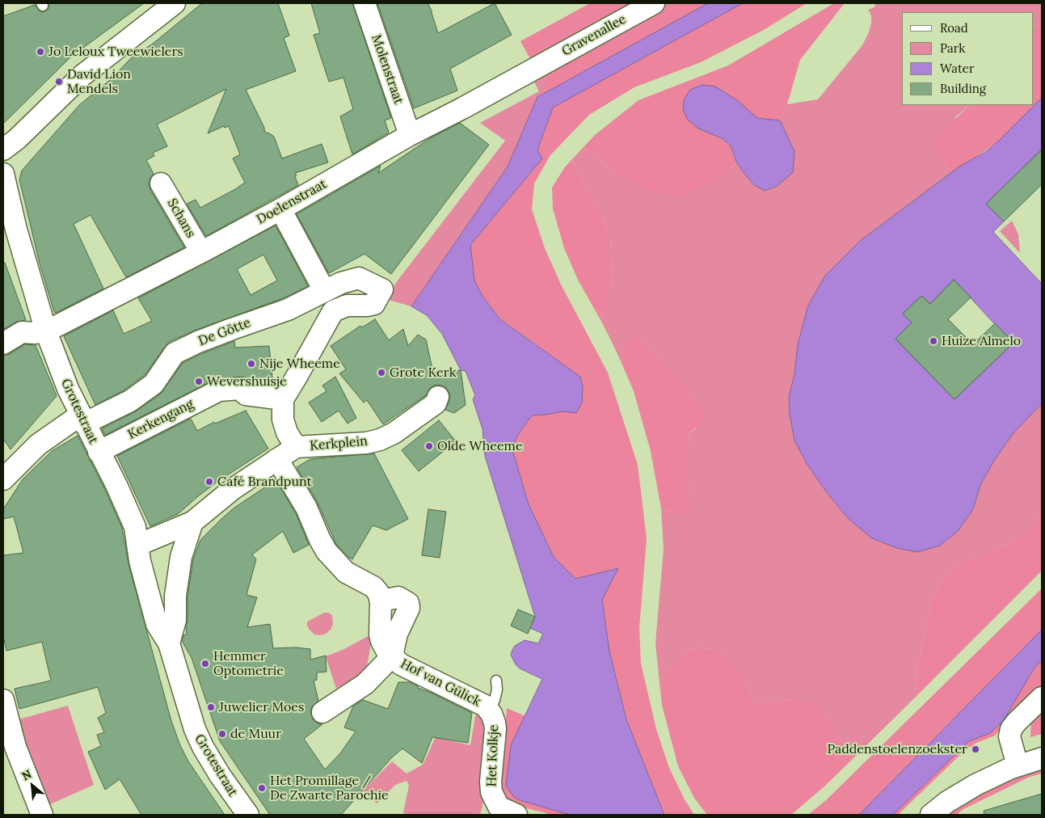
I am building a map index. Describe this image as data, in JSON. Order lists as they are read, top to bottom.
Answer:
{
  "streets": {
    "street": [
      "Gravenallee",
      "Molenstraat",
      "Doelenstraat",
      "Schans",
      "De Götte",
      "Grotestraat",
      "Kerkengang",
      "Kerkplein",
      "Hof van Gülick",
      "Het Kolkje"
    ]
  },
  "crossings": [
    ["Gravenallee", "Doelenstraat"],
    ["Molenstraat", "Doelenstraat"],
    ["Doelenstraat", "Schans"],
    ["Doelenstraat", "Grotestraat"],
    ["De Götte", "Grotestraat"],
    ["De Götte", "Kerkengang"],
    ["De Götte", "Kerkplein"],
    ["Grotestraat", "Kerkengang"],
    ["Grotestraat", "Kerkplein"],
    ["Kerkengang", "Kerkplein"],
    ["Hof van Gülick", "Het Kolkje"]
  ],
  "places": [
    "Jo Leloux Tweewielers",
    "David Lion Mendels",
    "Huize Almelo",
    "Nije Wheeme",
    "Grote Kerk",
    "Wevershuisje",
    "Olde Wheeme",
    "Café Brandpunt",
    "Hemmer Optometrie",
    "Juwelier Moes",
    "de Muur",
    "Paddenstoelenzoekster",
    "Het Promillage / De Zwarte Parochie"
  ],
  "legend": [
    "Road",
    "Park",
    "Water",
    "Building"
  ],
  "north": "top left"
}
